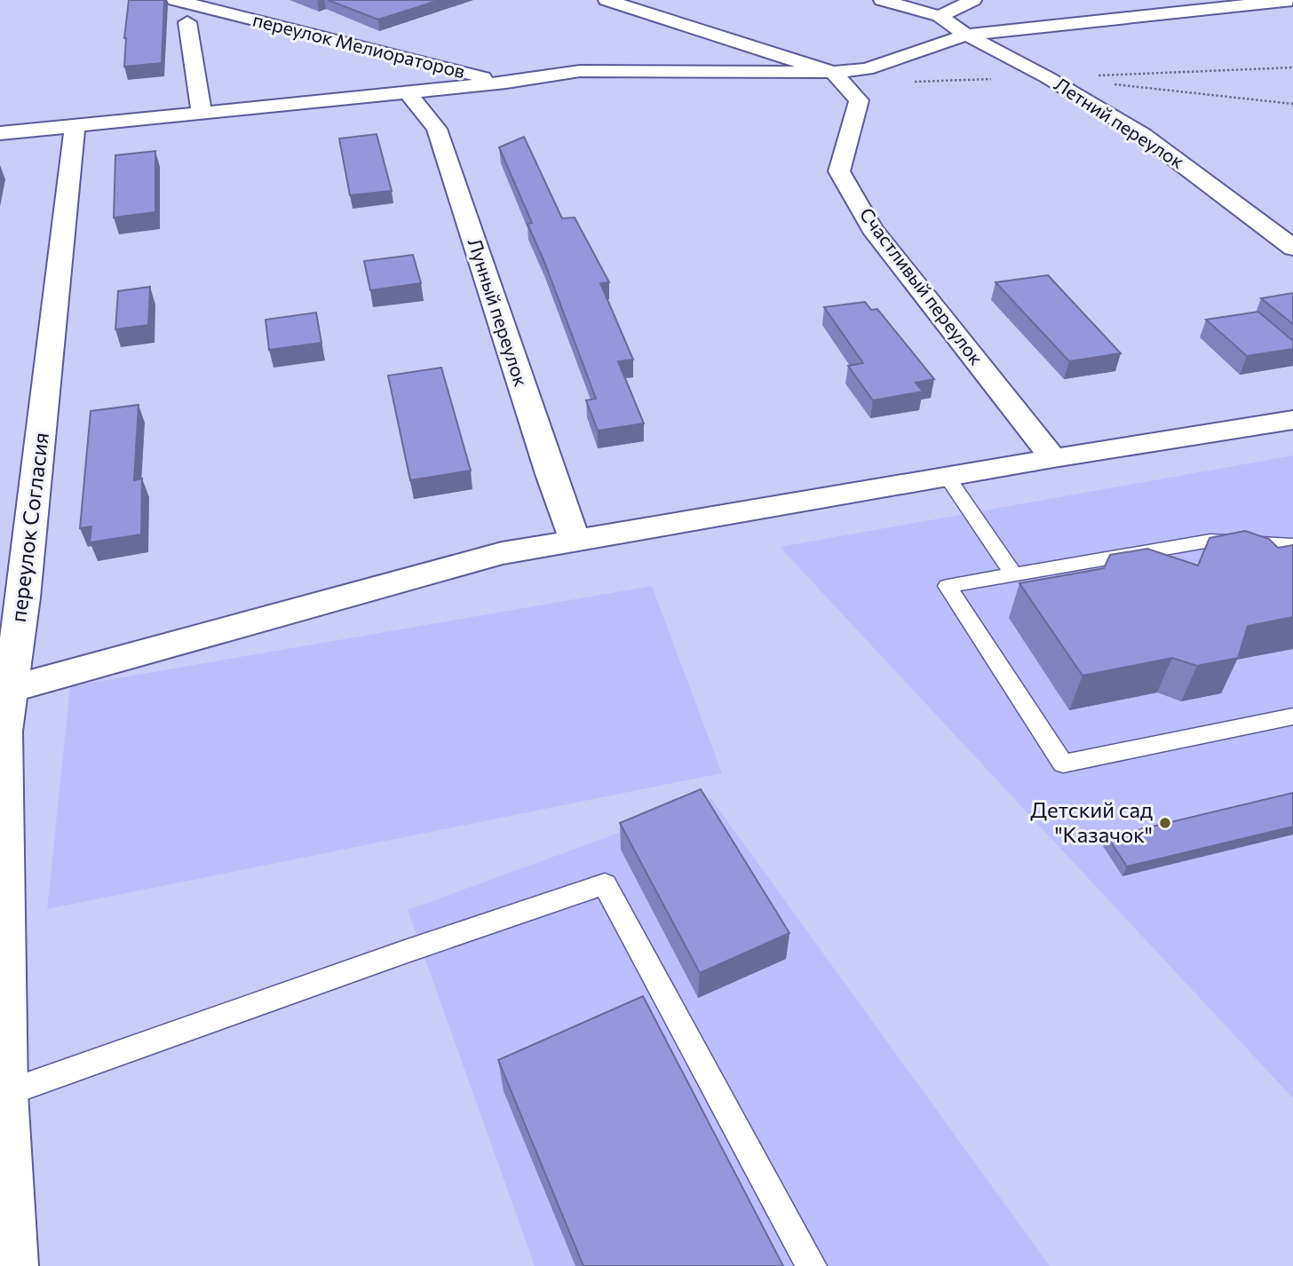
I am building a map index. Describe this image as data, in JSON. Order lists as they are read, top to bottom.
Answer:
{
  "streets": {
    "street": [
      "переулок Мелиораторов",
      "Летний переулок",
      "Счастливый переулок",
      "Лунный переулок",
      "переулок Согласия"
    ]
  },
  "places": ["Детский сад \"Казачок\""]
}
